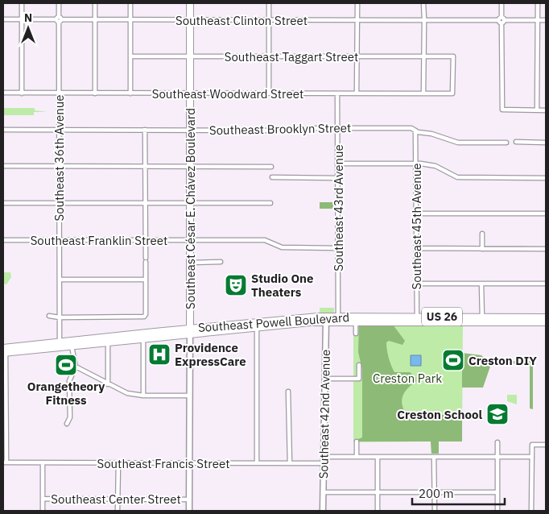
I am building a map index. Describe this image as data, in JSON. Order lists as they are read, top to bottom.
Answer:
{
  "streets": {
    "main road": ["Southeast César E. Chávez Boulevard", "US 26", "Southeast Powell Boulevard"],
    "street": [
      "Southeast Clinton Street",
      "Southeast Taggart Street",
      "Southeast Woodward Street",
      "Southeast Brooklyn Street",
      "Southeast 36th Avenue",
      "Southeast 43rd Avenue",
      "Southeast 45th Avenue",
      "Southeast Franklin Street",
      "Southeast 42nd Avenue",
      "Southeast Francis Street",
      "Southeast Center Street"
    ]
  },
  "crossings": [
    ["Southeast Clinton Street", "Southeast 36th Avenue"],
    ["Southeast Clinton Street", "Southeast César E. Chávez Boulevard"],
    ["Southeast Taggart Street", "Southeast Woodward Street"],
    ["Southeast Taggart Street", "Southeast César E. Chávez Boulevard"],
    ["Southeast Woodward Street", "Southeast 36th Avenue"],
    ["Southeast Woodward Street", "Southeast 43rd Avenue"],
    ["Southeast Woodward Street", "Southeast César E. Chávez Boulevard"],
    ["Southeast Brooklyn Street", "Southeast 36th Avenue"],
    ["Southeast Brooklyn Street", "Southeast 43rd Avenue"],
    ["Southeast Brooklyn Street", "Southeast César E. Chávez Boulevard"],
    ["Southeast Brooklyn Street", "Southeast 45th Avenue"],
    ["Southeast 36th Avenue", "Southeast Franklin Street"],
    ["Southeast 36th Avenue", "Southeast Powell Boulevard"],
    ["Southeast 43rd Avenue", "Southeast Franklin Street"],
    ["Southeast 43rd Avenue", "Southeast Powell Boulevard"],
    ["Southeast César E. Chávez Boulevard", "Southeast Franklin Street"],
    ["Southeast César E. Chávez Boulevard", "Southeast Powell Boulevard"],
    ["Southeast César E. Chávez Boulevard", "Southeast Francis Street"],
    ["Southeast César E. Chávez Boulevard", "Southeast Center Street"],
    ["Southeast 45th Avenue", "Southeast Powell Boulevard"],
    ["Southeast Powell Boulevard", "Southeast 42nd Avenue"],
    ["Southeast 42nd Avenue", "Southeast Francis Street"]
  ],
  "parks": ["Creston Park"],
  "places": {
    "theatre": ["Studio One Theaters"],
    "hospital": ["Providence ExpressCare"],
    "sports": ["Creston DIY", "Orangetheory Fitness"],
    "school or university": ["Creston School"]
  },
  "scale_bar": "200 m",
  "north": "top"
}
